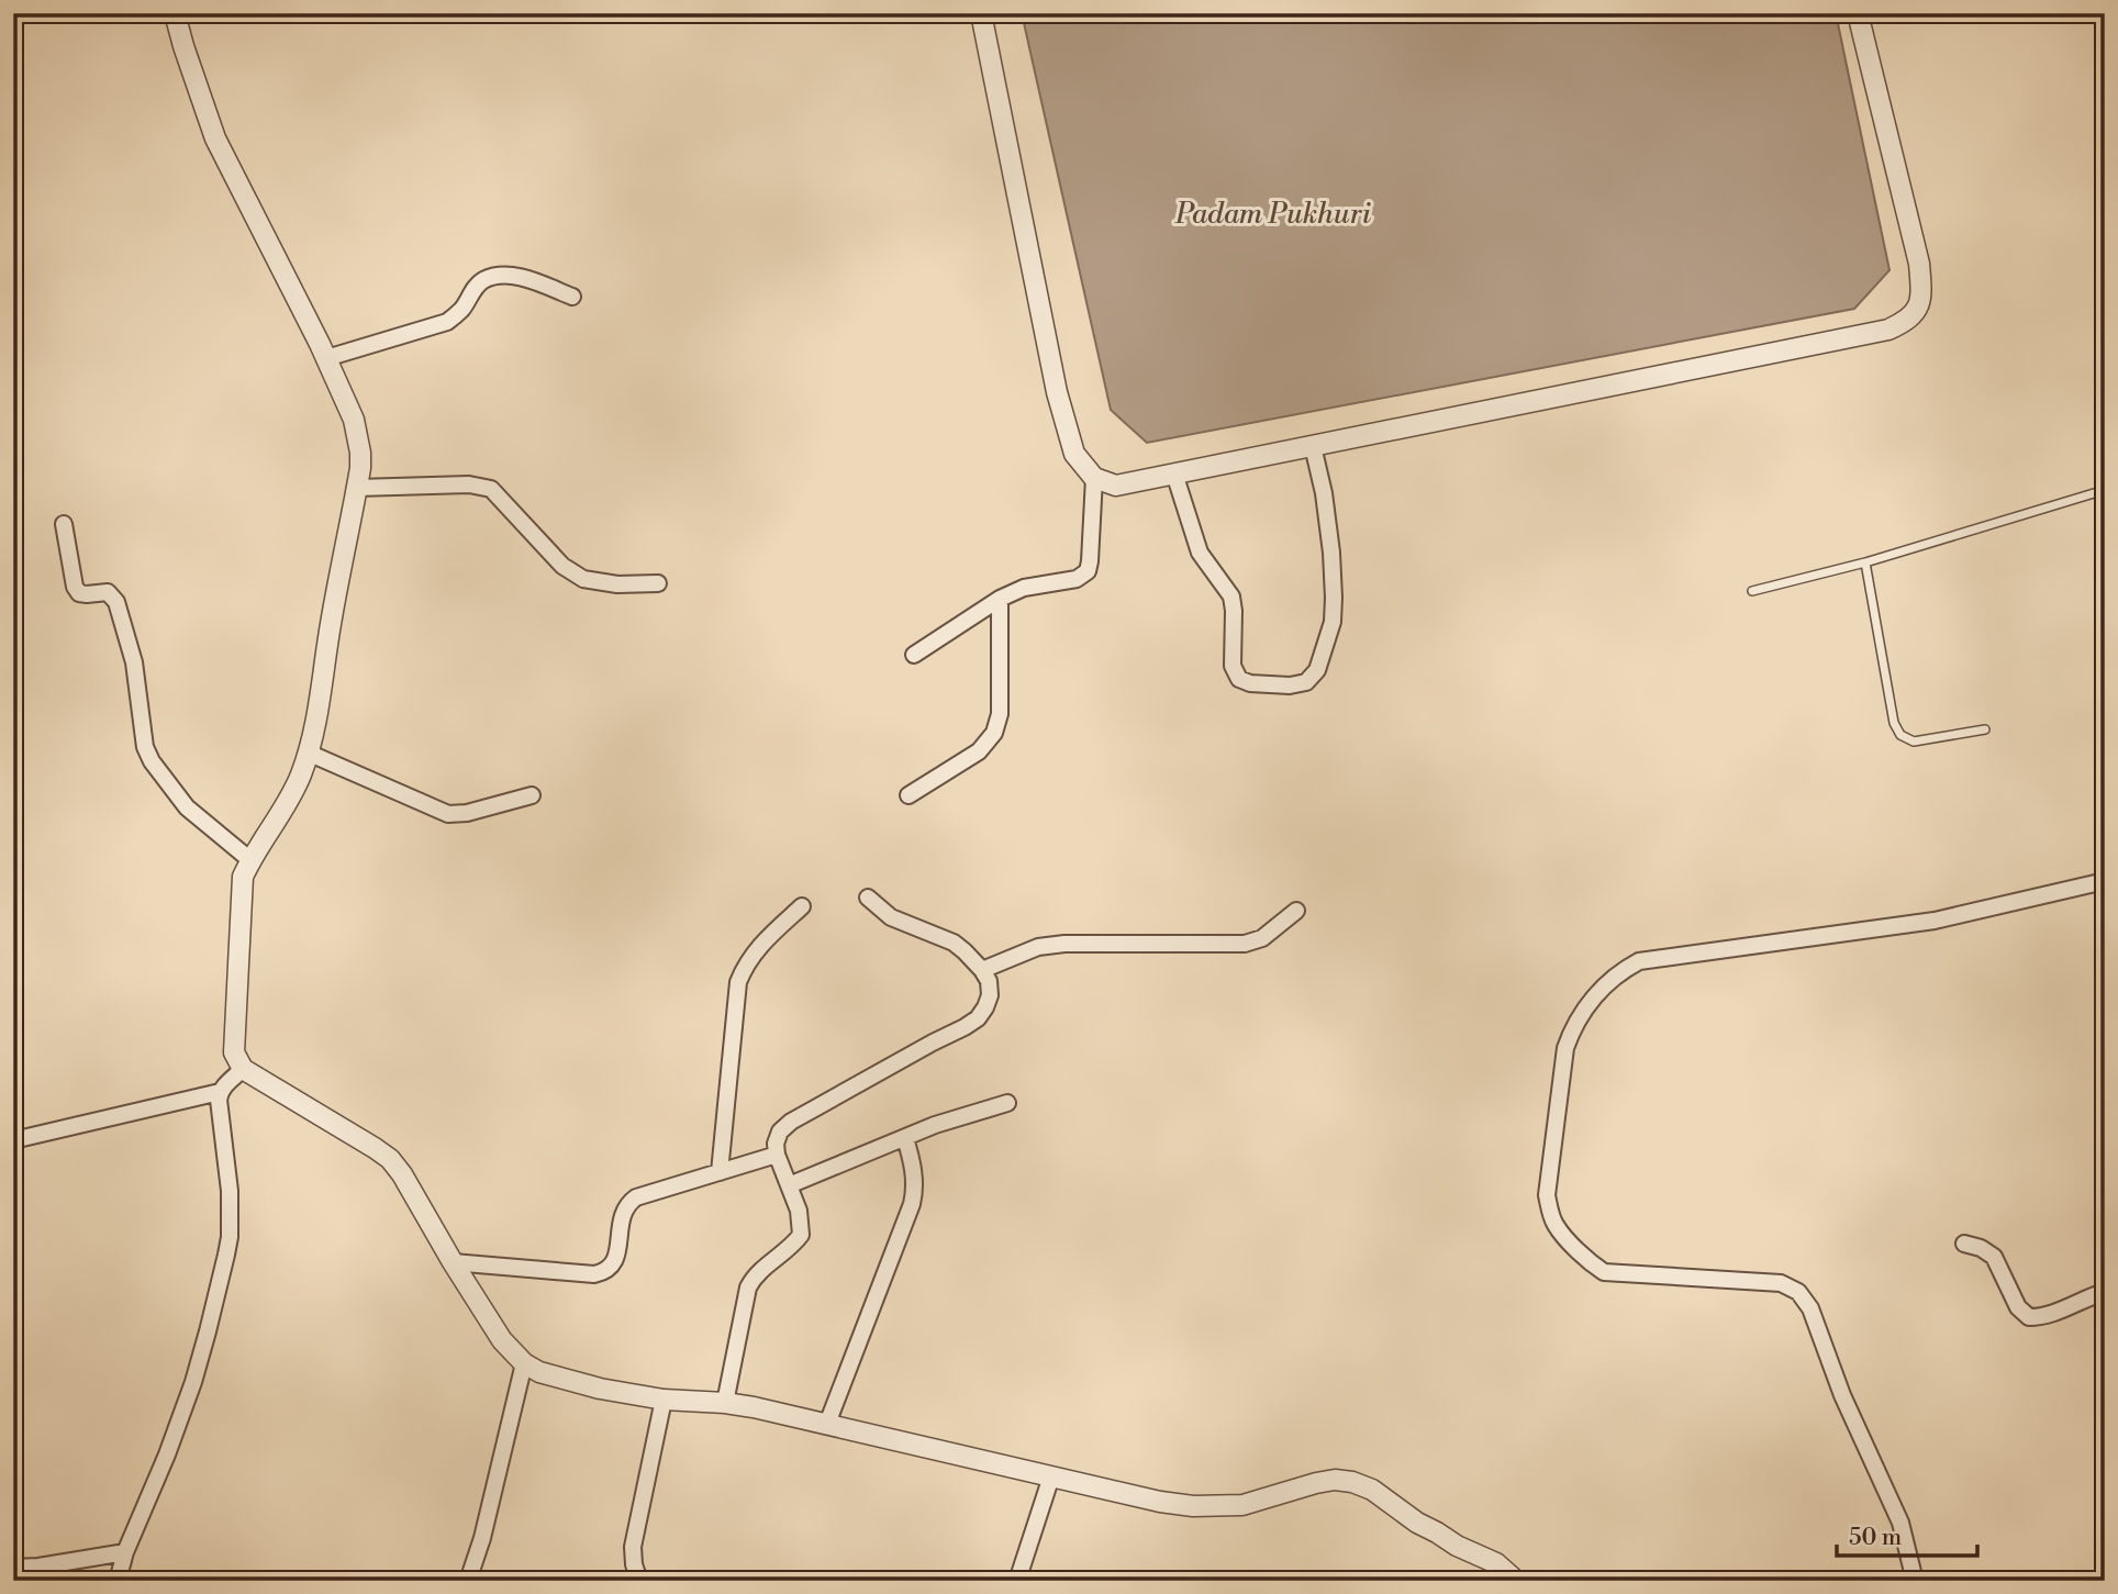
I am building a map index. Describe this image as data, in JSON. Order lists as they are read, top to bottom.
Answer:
{
  "water": ["Padam Pukhuri"],
  "scale_bar": "50 m"
}
